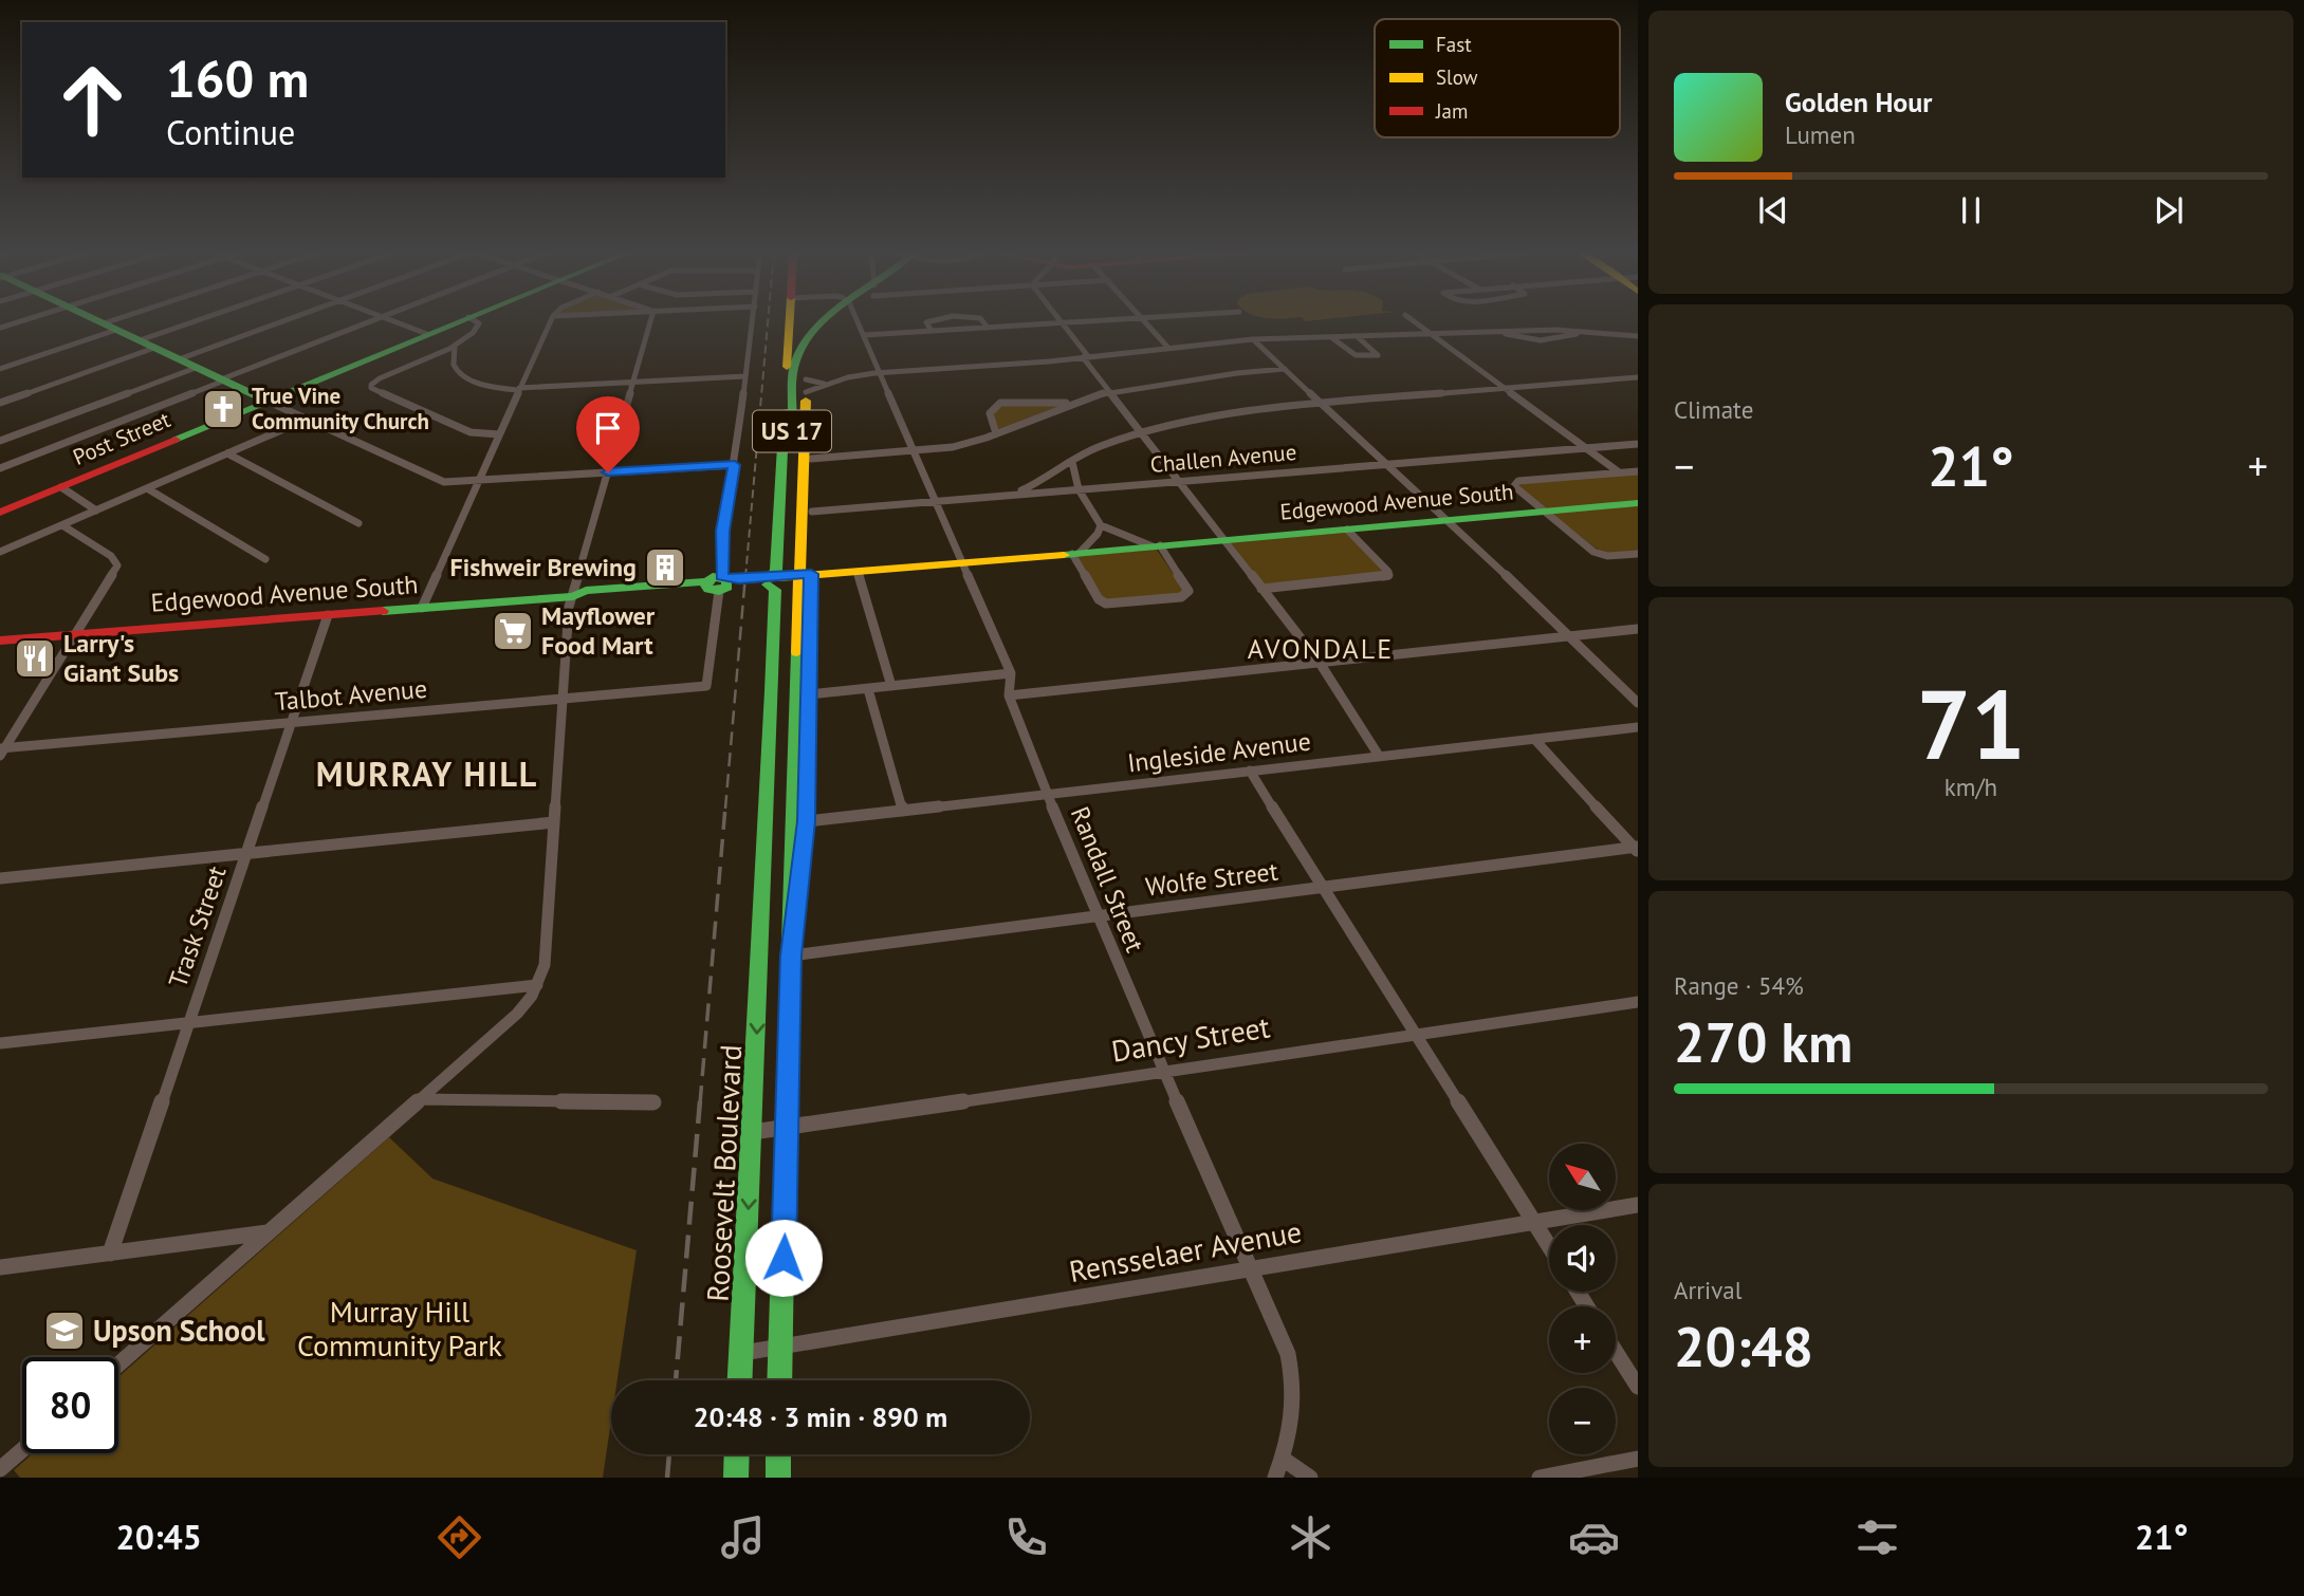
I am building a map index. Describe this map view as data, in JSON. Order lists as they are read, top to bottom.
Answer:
{
  "streets": {
    "main road": [
      "US 17",
      "Post Street",
      "Edgewood Avenue South",
      "Roosevelt Boulevard"
    ],
    "street": [
      "Challen Avenue",
      "Talbot Avenue",
      "Ingleside Avenue",
      "Randall Street",
      "Wolfe Street",
      "Trask Street",
      "Dancy Street",
      "Rensselaer Avenue"
    ]
  },
  "crossings": [
    ["US 17", "Wolfe Street"],
    ["US 17", "Dancy Street"],
    ["US 17", "Roosevelt Boulevard"],
    ["US 17", "Rensselaer Avenue"],
    ["Edgewood Avenue South", "Talbot Avenue"],
    ["Edgewood Avenue South", "Trask Street"],
    ["Talbot Avenue", "Trask Street"],
    ["Ingleside Avenue", "Randall Street"],
    ["Randall Street", "Wolfe Street"],
    ["Randall Street", "Dancy Street"],
    ["Randall Street", "Rensselaer Avenue"],
    ["Dancy Street", "Roosevelt Boulevard"],
    ["Roosevelt Boulevard", "Rensselaer Avenue"]
  ],
  "districts": ["AVONDALE", "MURRAY HILL"],
  "parks": ["Murray Hill Community Park"],
  "places": {
    "church": ["True Vine Community Church"],
    "building": ["Fishweir Brewing"],
    "supermarket": ["Mayflower Food Mart"],
    "restaurant": ["Larry's Giant Subs"],
    "school or university": ["Upson School"]
  },
  "legend": ["Fast", "Slow", "Jam"],
  "north": "top left",
  "page": {
    "turn": ["160 m", "Continue"],
    "song": ["Golden Hour", "Lumen"],
    "tile": [
      "Climate",
      ["71", "km/h"],
      ["Range · 54%", "270 km"],
      ["Arrival", "20:48"]
    ],
    "heat": ["−", "21°", "+"],
    "map_buttons": ["+", "−"],
    "limit": "80",
    "trip": "20:48 · 3 min · 890 m",
    "tabs": ["20:45", "21°"]
  }
}
